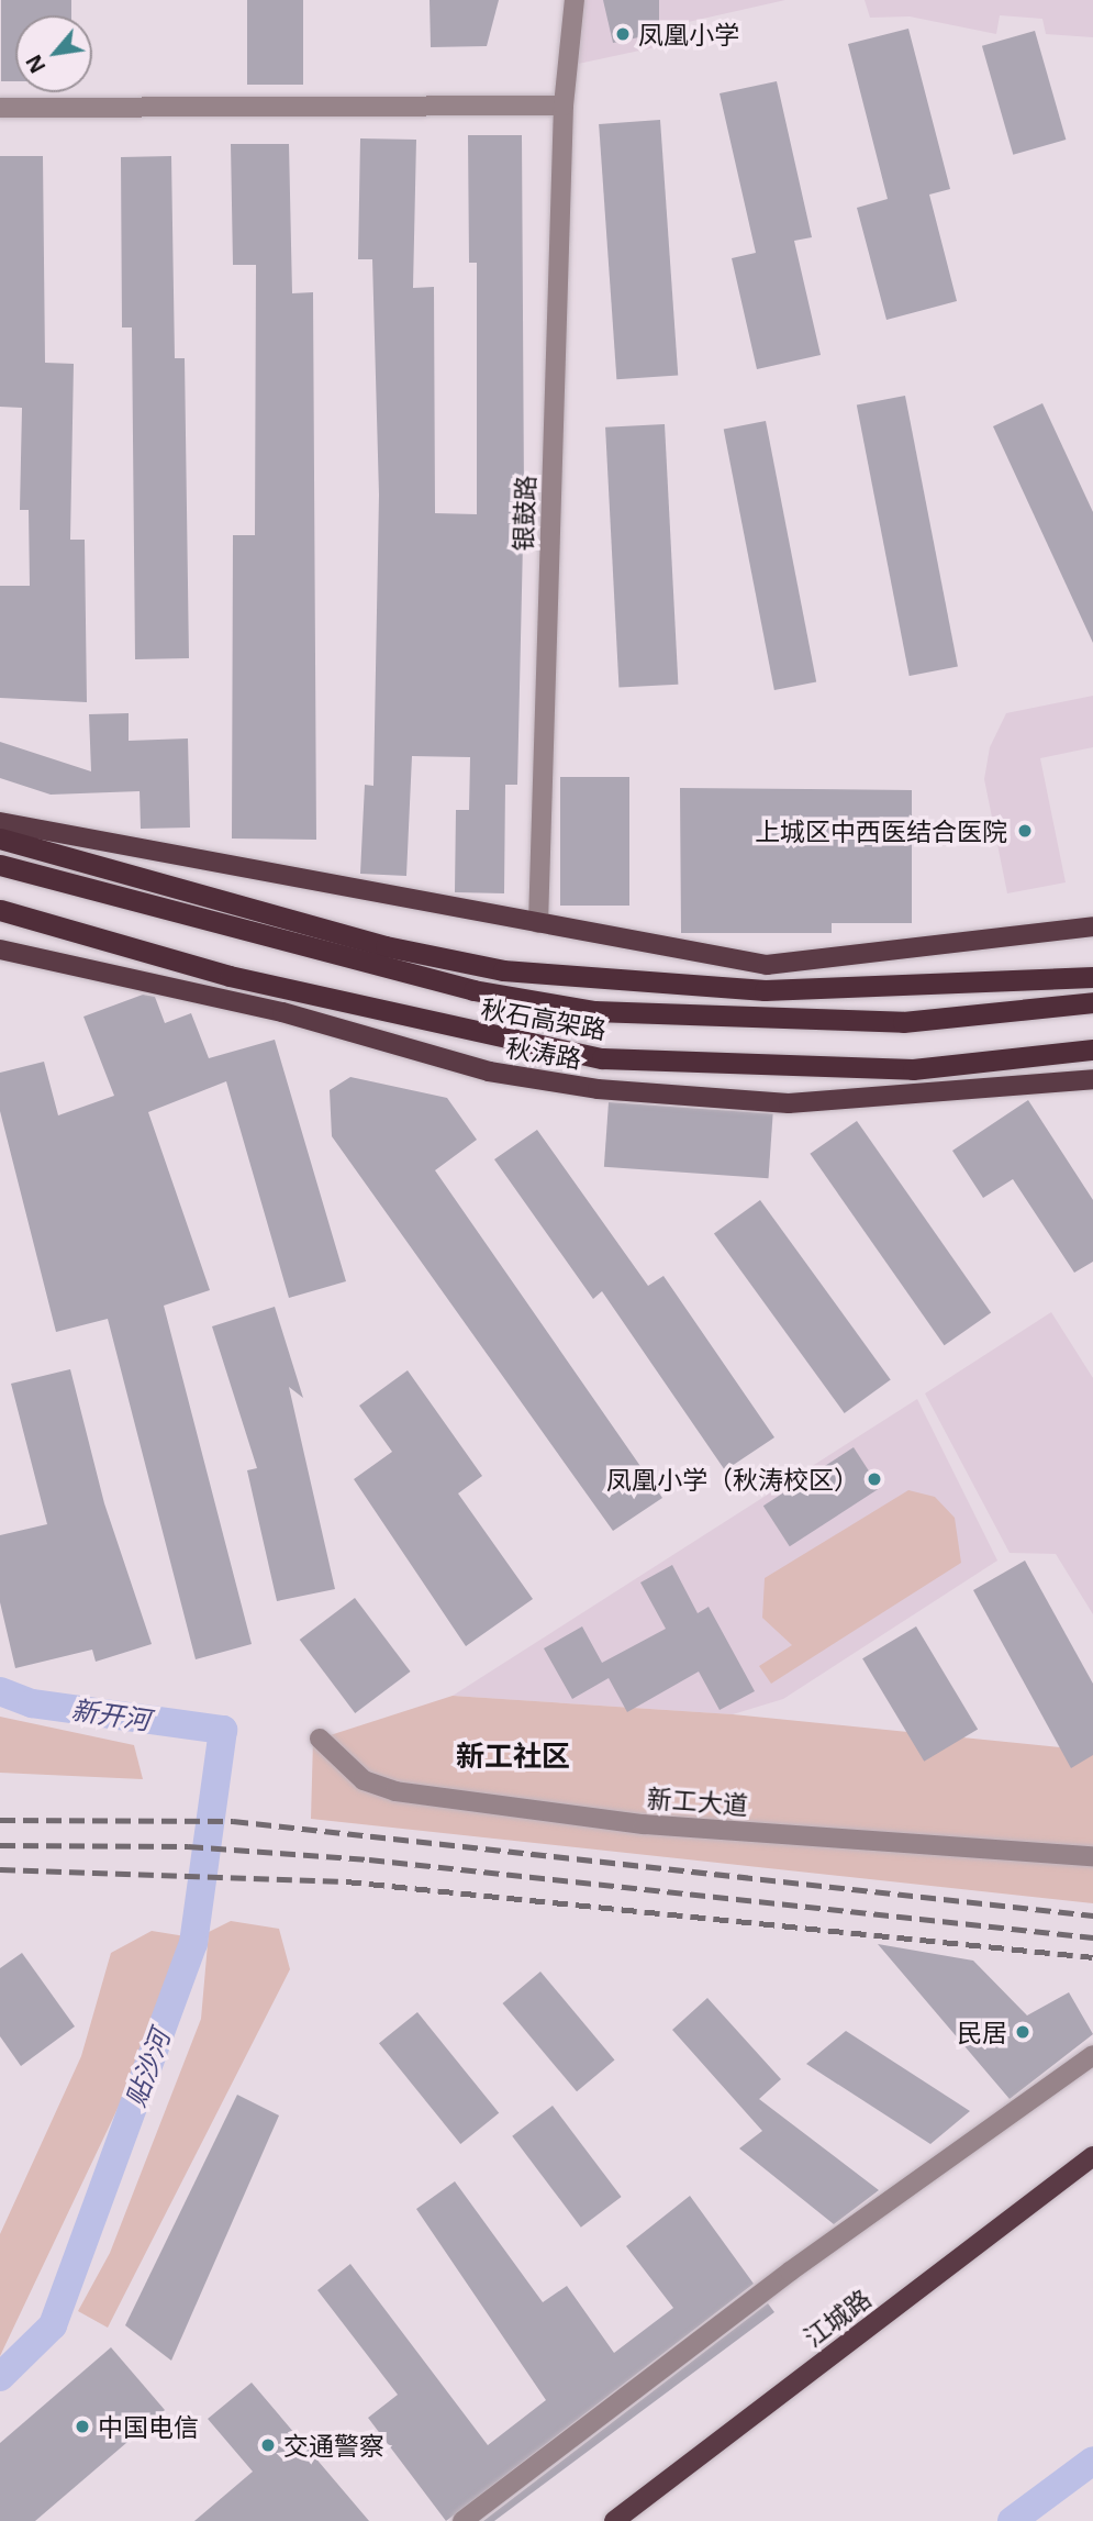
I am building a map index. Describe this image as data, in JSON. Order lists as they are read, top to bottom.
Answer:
{
  "streets": {
    "highway": ["秋石高架路"],
    "main road": ["秋涛路", "江城路"],
    "street": ["银鼓路", "新工大道"]
  },
  "districts": ["新工社区"],
  "water": ["新开河", "贴沙河"],
  "places": [
    "凤凰小学",
    "上城区中西医结合医院",
    "凤凰小学（秋涛校区）",
    "民居",
    "中国电信",
    "交通警察"
  ],
  "north": "bottom left"
}
